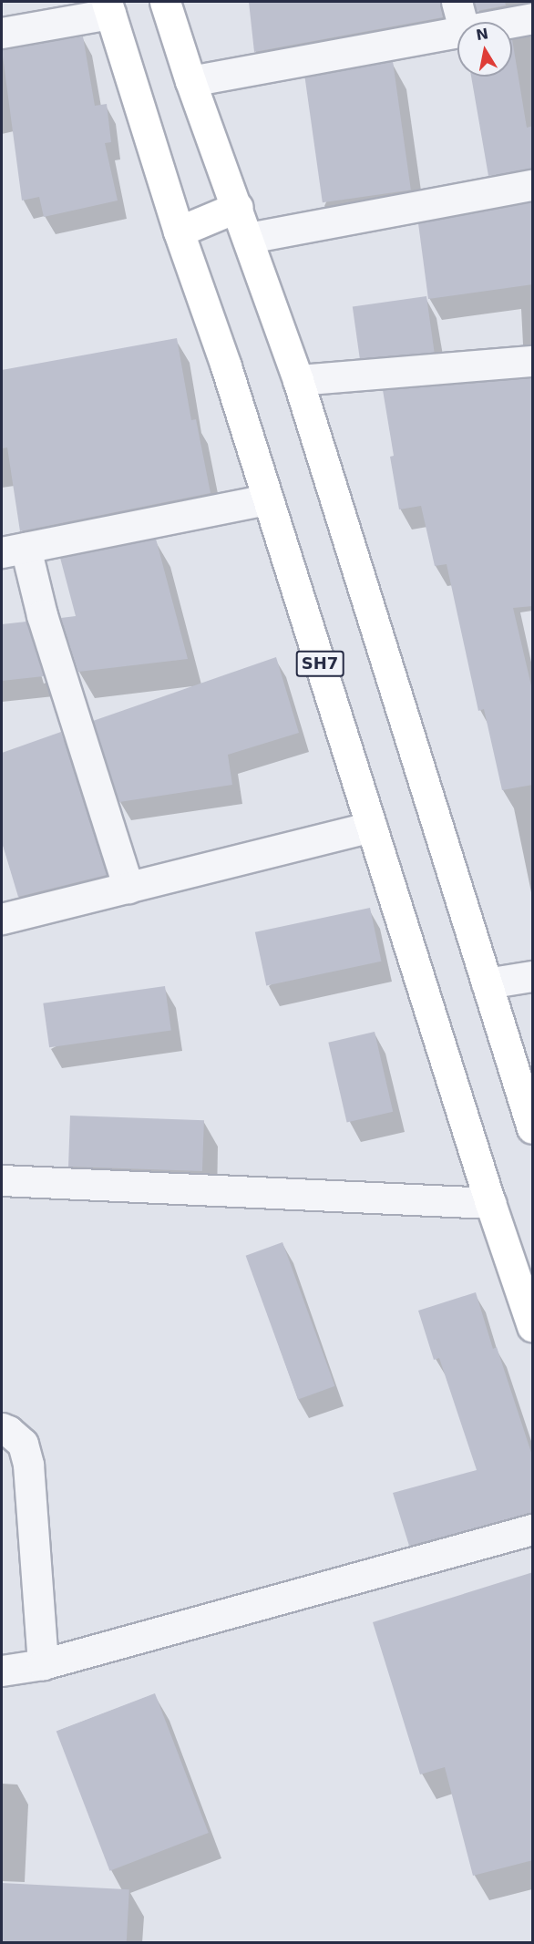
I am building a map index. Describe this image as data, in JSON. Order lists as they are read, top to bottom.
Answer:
{
  "streets": {
    "main road": ["SH7"]
  },
  "north": "top"
}
